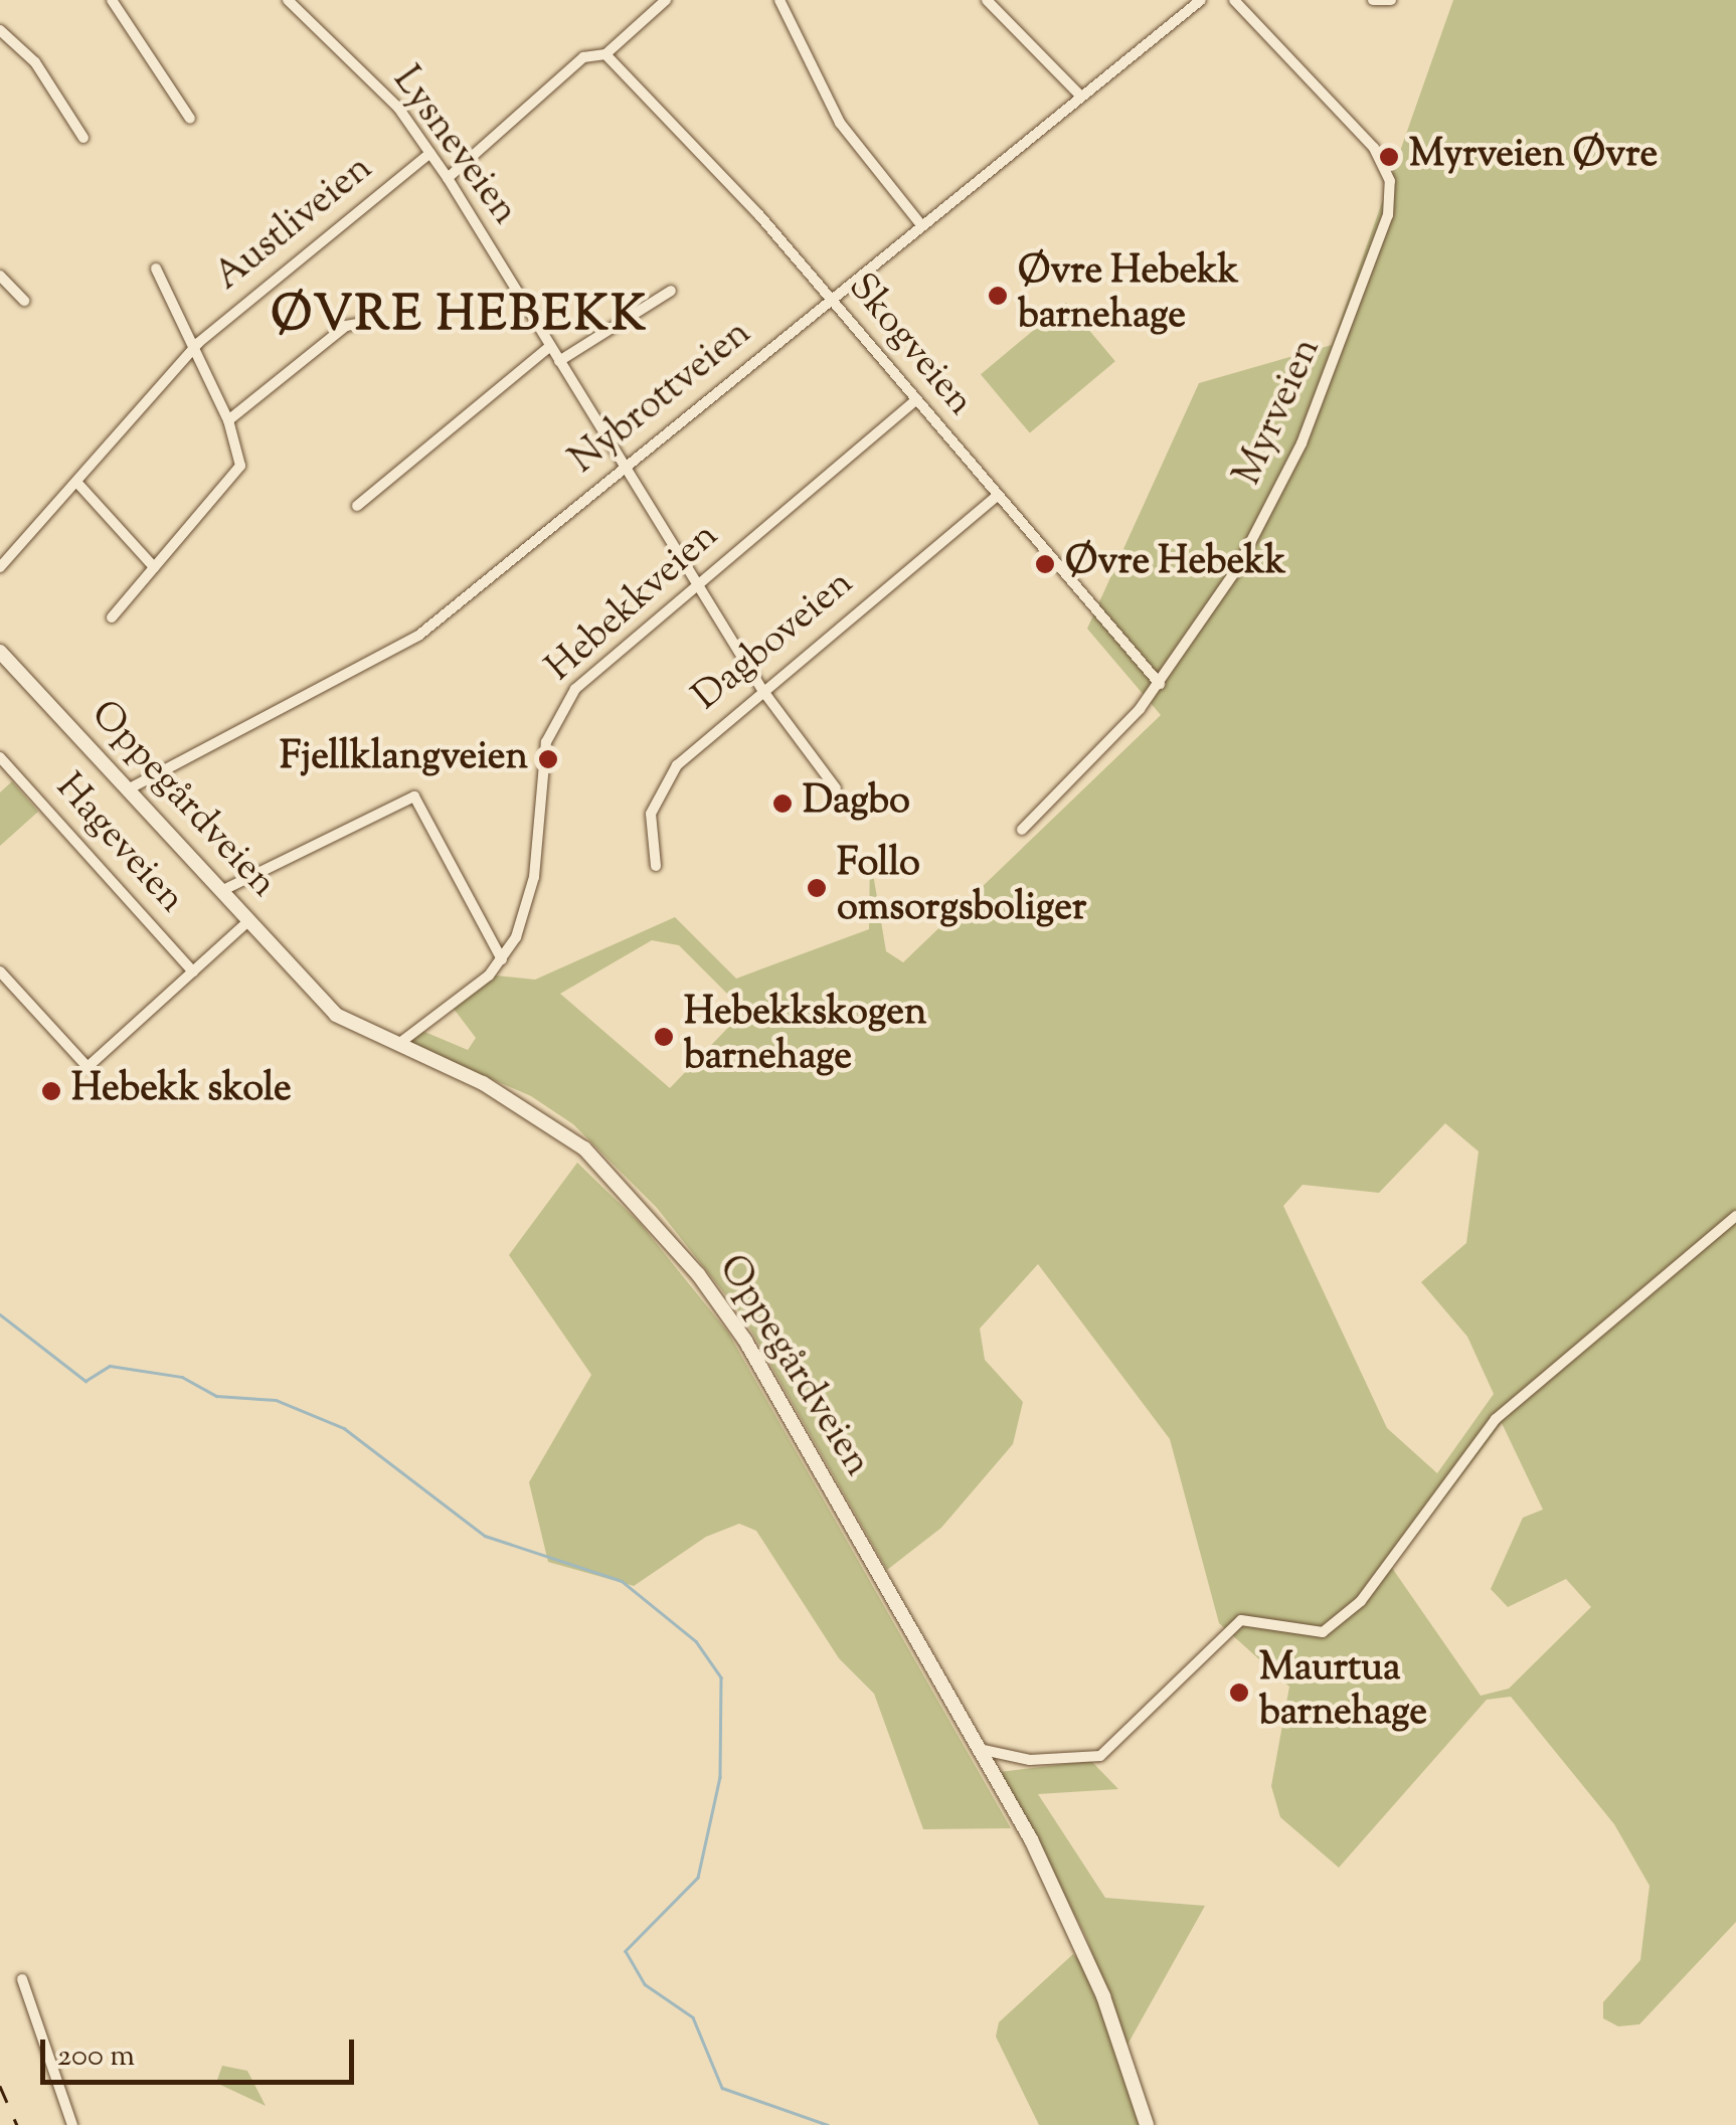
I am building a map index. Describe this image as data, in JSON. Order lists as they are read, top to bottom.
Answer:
{
  "streets": {
    "main road": ["Oppegårdveien"],
    "street": [
      "Lysneveien",
      "Austliveien",
      "Skogveien",
      "Nybrottveien",
      "Myrveien",
      "Hebekkveien",
      "Dagboveien",
      "Hageveien"
    ]
  },
  "crossings": [
    ["Lysneveien", "Austliveien"],
    ["Lysneveien", "Nybrottveien"],
    ["Lysneveien", "Hebekkveien"],
    ["Lysneveien", "Dagboveien"],
    ["Skogveien", "Nybrottveien"],
    ["Skogveien", "Myrveien"],
    ["Skogveien", "Hebekkveien"],
    ["Skogveien", "Dagboveien"],
    ["Nybrottveien", "Oppegårdveien"],
    ["Hebekkveien", "Oppegårdveien"]
  ],
  "districts": ["ØVRE HEBEKK"],
  "places": [
    "Myrveien Øvre",
    "Øvre Hebekk barnehage",
    "Øvre Hebekk",
    "Fjellklangveien",
    "Dagbo",
    "Follo omsorgsboliger",
    "Hebekkskogen barnehage",
    "Hebekk skole",
    "Maurtua barnehage"
  ],
  "scale_bar": "200 m"
}
